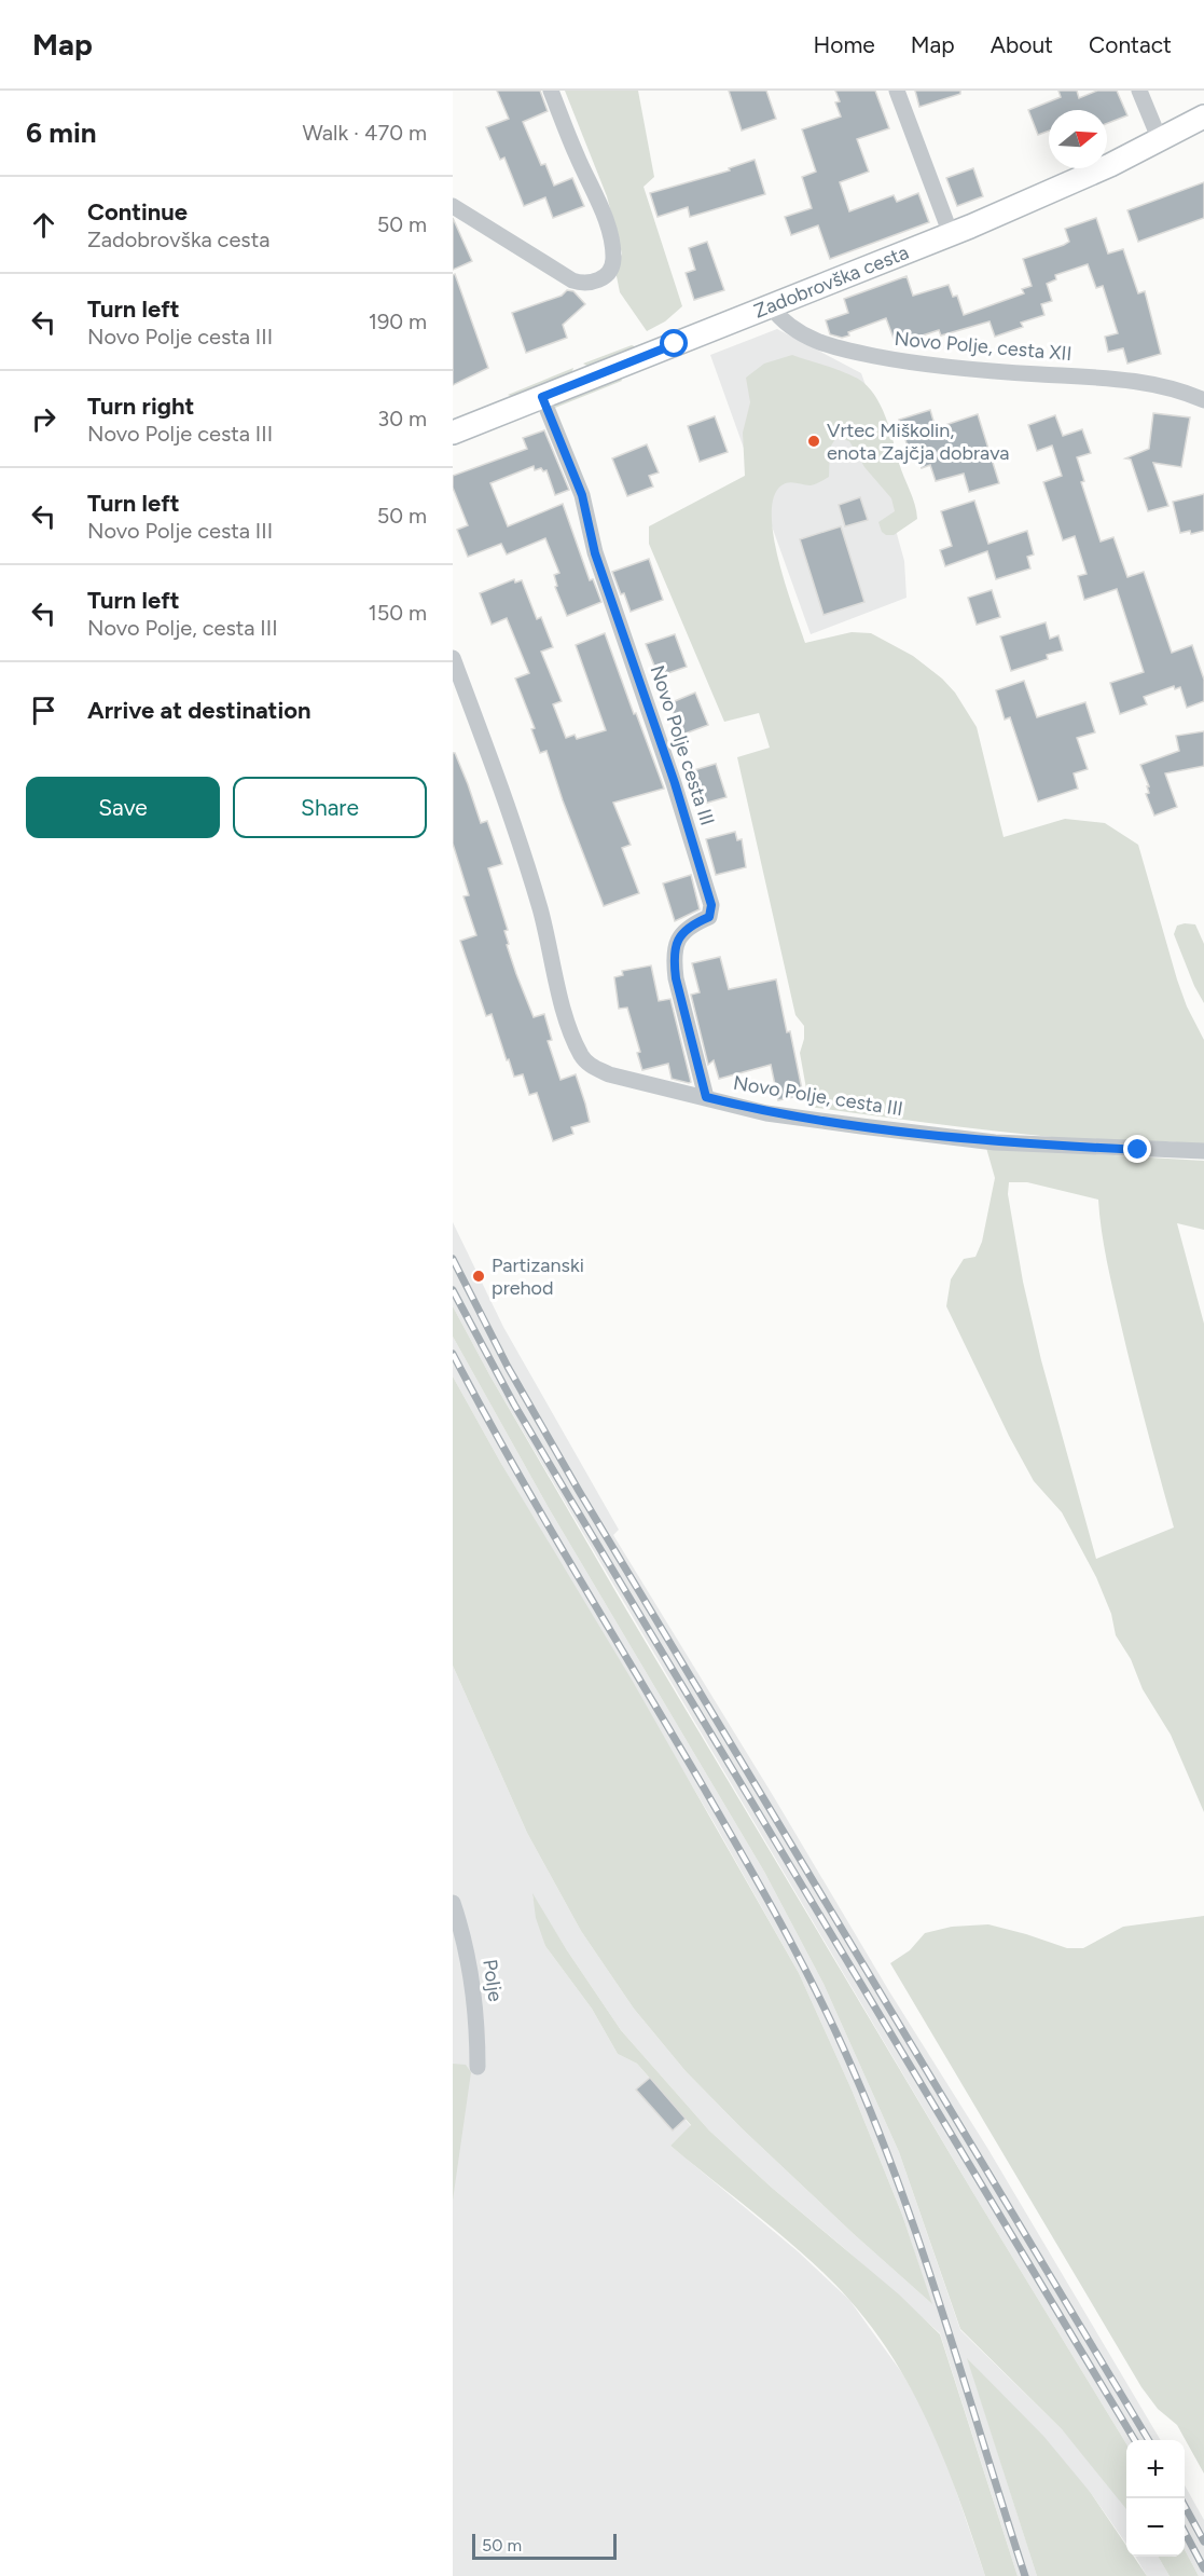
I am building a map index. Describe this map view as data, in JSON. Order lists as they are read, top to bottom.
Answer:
{
  "streets": {
    "main road": ["Zadobrovška cesta"],
    "street": [
      "Novo Polje, cesta XII",
      "Novo Polje cesta III",
      "Novo Polje, cesta III",
      "Polje"
    ]
  },
  "crossings": [
    ["Zadobrovška cesta", "Novo Polje, cesta XII"],
    ["Zadobrovška cesta", "Novo Polje cesta III"],
    ["Novo Polje cesta III", "Novo Polje, cesta III"]
  ],
  "places": ["Vrtec Miškolin, enota Zajčja dobrava", "Partizanski prehod"],
  "scale_bar": "50 m",
  "north": "right",
  "page": {
    "header": "Map",
    "nav": [
      "Home",
      "Map",
      "About",
      "Contact"
    ],
    "heading": ["6 min", "Walk · 470 m"],
    "list": [
      ["Continue", "Zadobrovška cesta", "50 m"],
      ["Turn left", "Novo Polje cesta III", "190 m"],
      ["Turn right", "Novo Polje cesta III", "30 m"],
      ["Turn left", "Novo Polje cesta III", "50 m"],
      ["Turn left", "Novo Polje, cesta III", "150 m"],
      "Arrive at destination"
    ],
    "buttons": ["Save", "Share"],
    "map_buttons": ["+", "−"],
    "scale": "50 m"
  }
}
